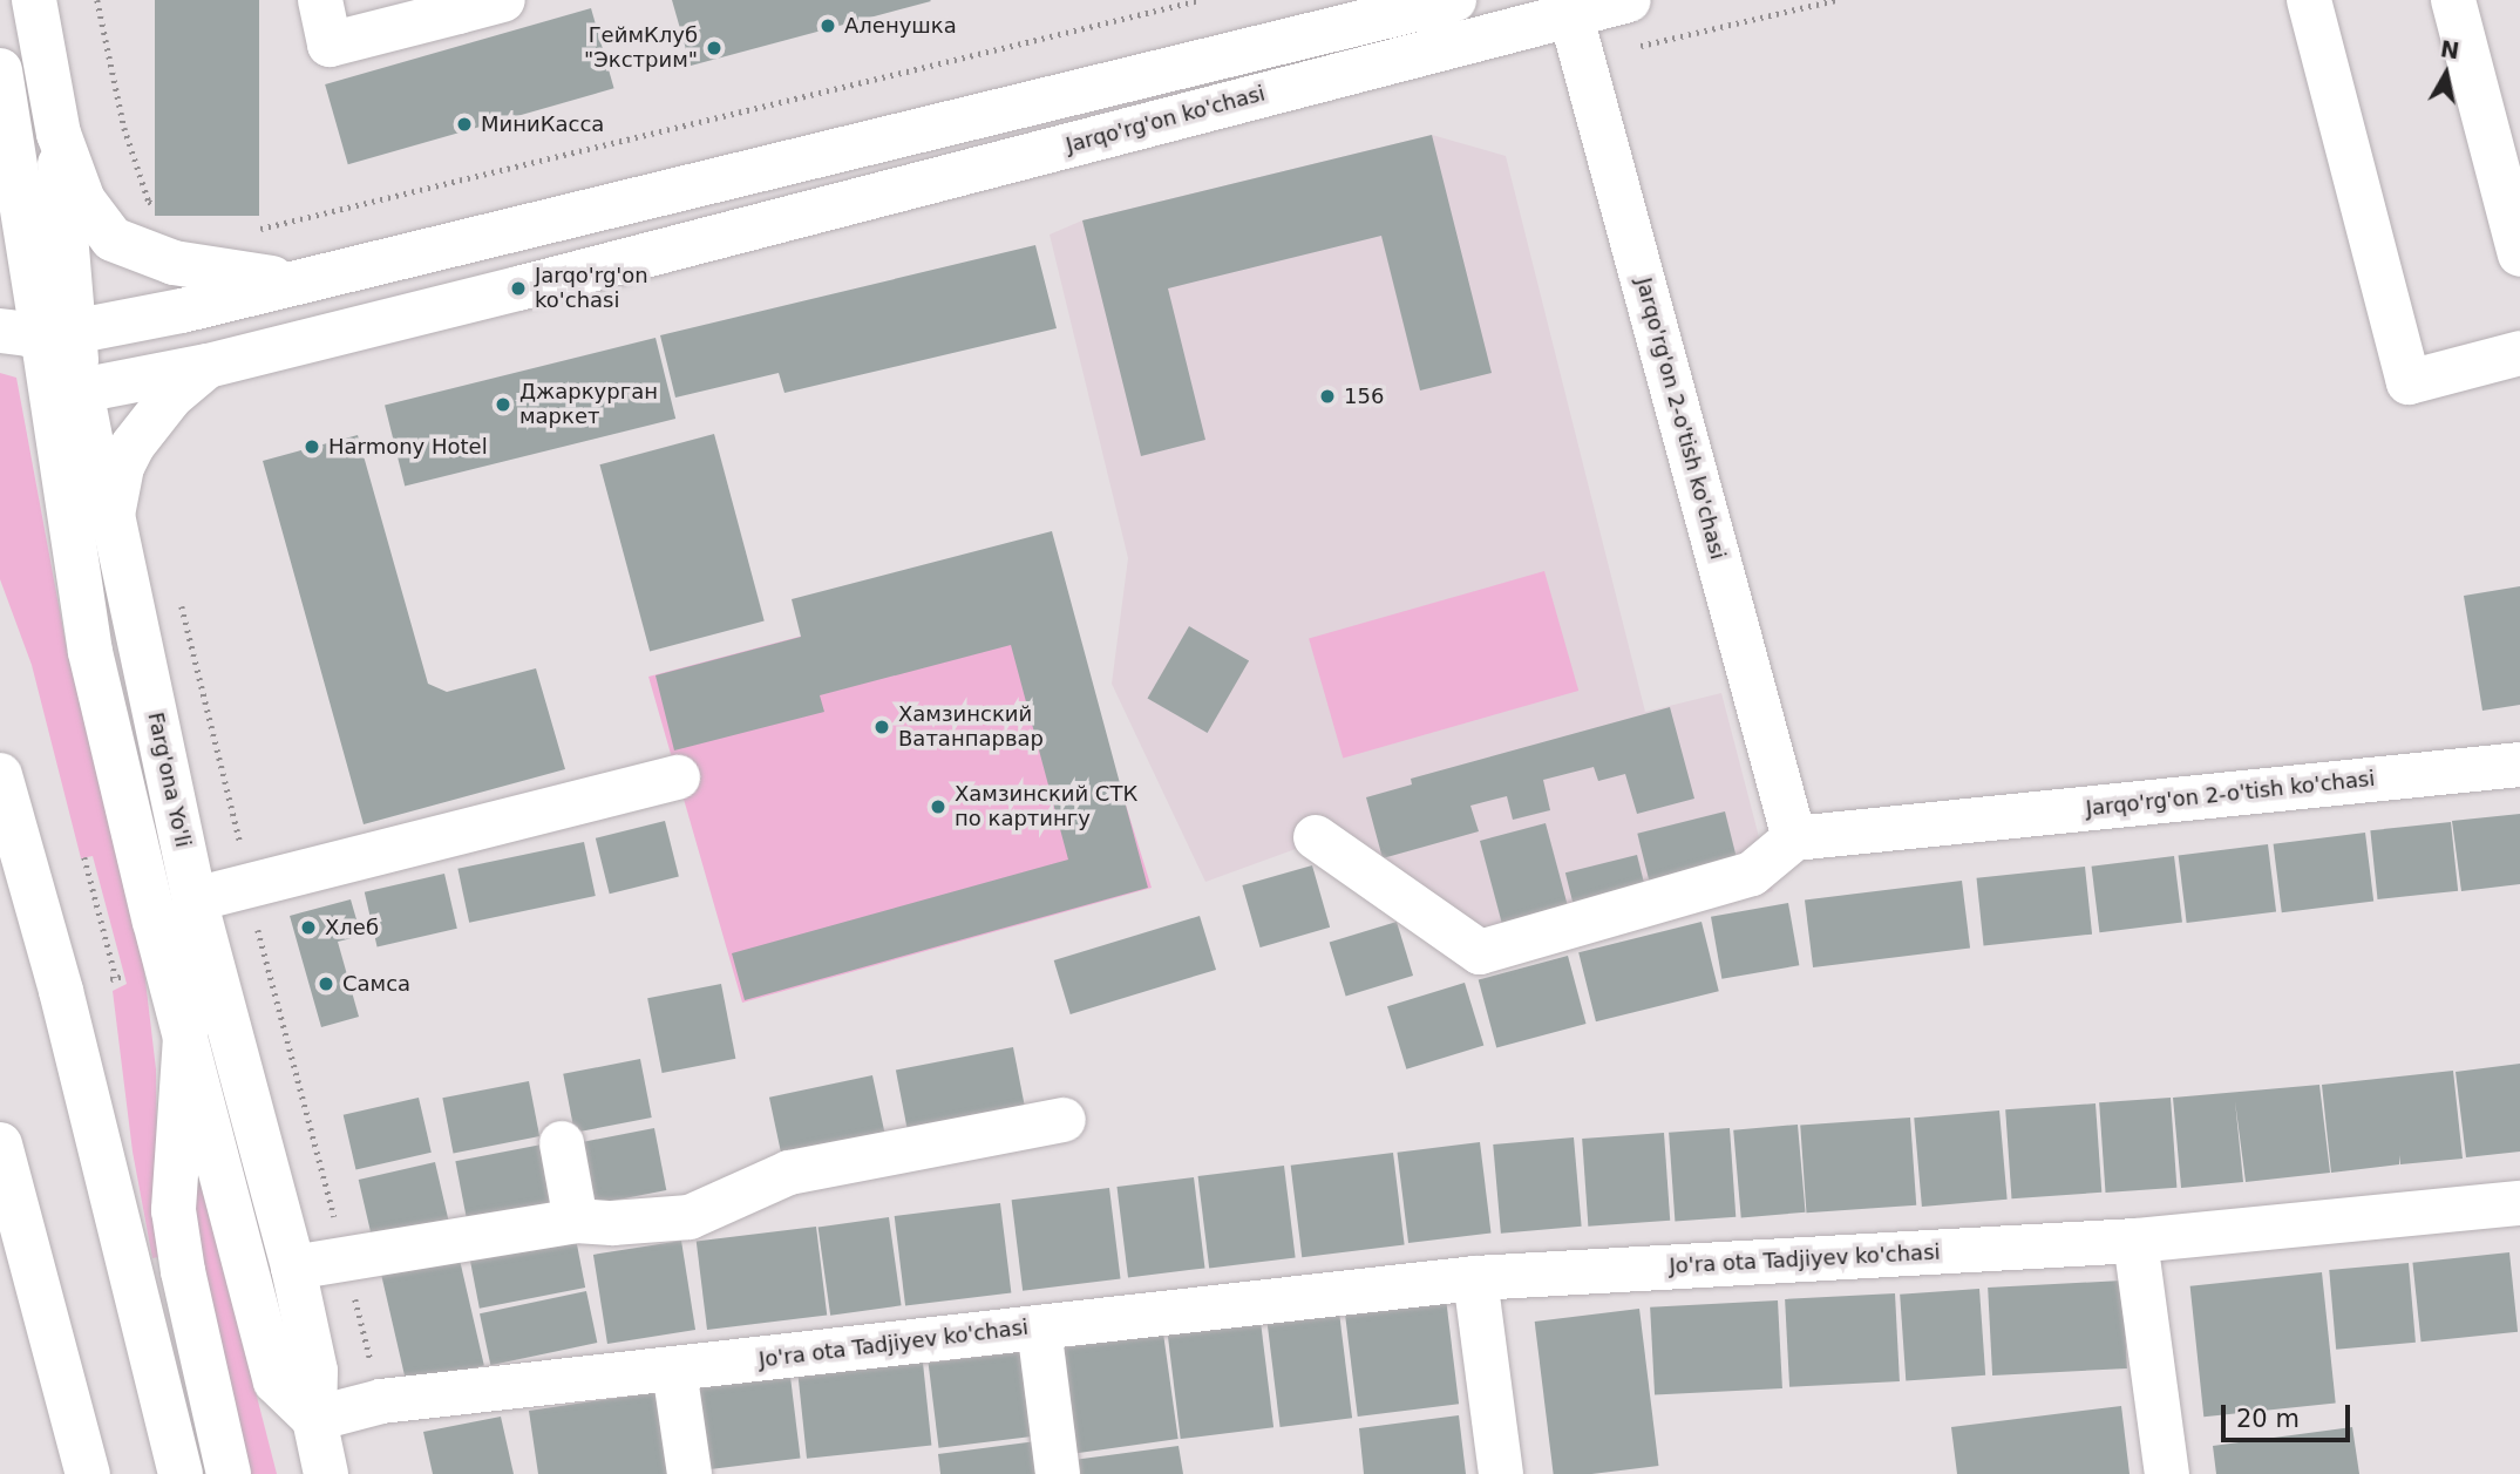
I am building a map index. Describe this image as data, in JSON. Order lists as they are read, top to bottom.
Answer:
{
  "streets": {
    "street": [
      "Jarqo'rg'on ko'chasi",
      "Jarqo'rg'on 2-o'tish ko'chasi",
      "Farg'ona Yo'li",
      "Jo'ra ota Tadjiyev ko'chasi"
    ]
  },
  "crossings": [
    ["Jarqo'rg'on ko'chasi", "Jarqo'rg'on 2-o'tish ko'chasi"],
    ["Jarqo'rg'on ko'chasi", "Farg'ona Yo'li"],
    ["Farg'ona Yo'li", "Jo'ra ota Tadjiyev ko'chasi"]
  ],
  "places": [
    "Аленушка",
    "ГеймКлуб \"Экстрим\"",
    "МиниКасса",
    "Jarqo'rg'on ko'chasi",
    "156",
    "Джаркурган маркет",
    "Harmony Hotel",
    "Хамзинский Ватанпарвар",
    "Хамзинский СТК по картингу",
    "Хлеб",
    "Самса"
  ],
  "scale_bar": "20 m",
  "north": "top"
}
